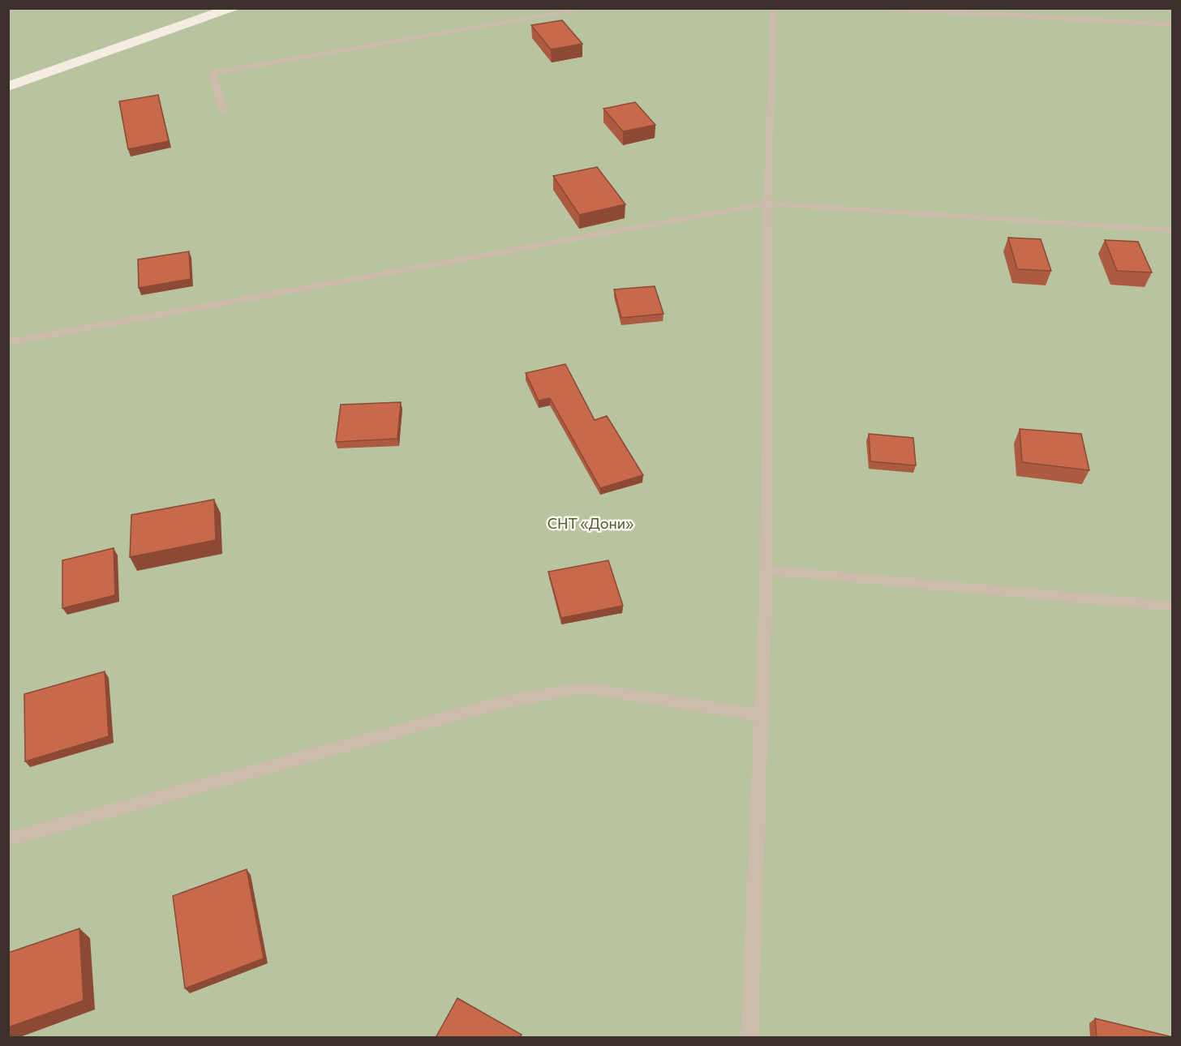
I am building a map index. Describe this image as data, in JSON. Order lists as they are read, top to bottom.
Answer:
{
  "parks": ["СНТ «Дони»"]
}
